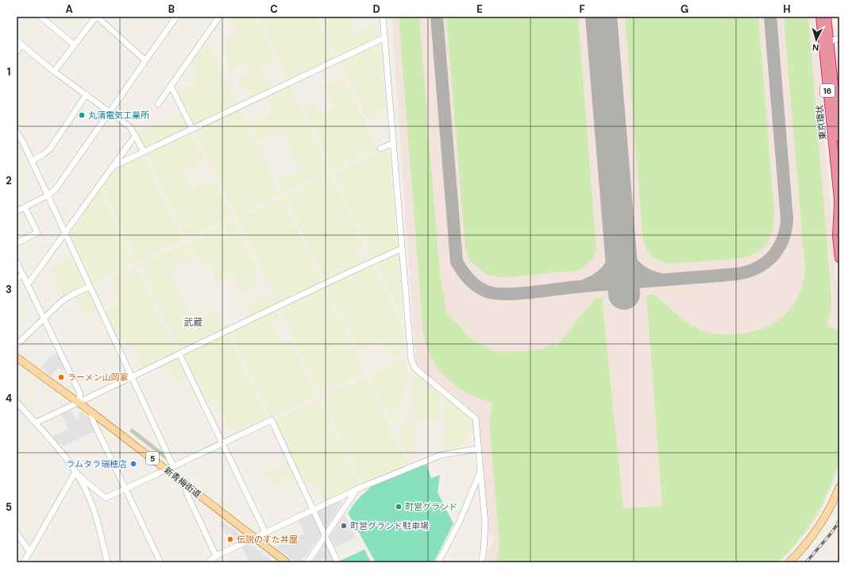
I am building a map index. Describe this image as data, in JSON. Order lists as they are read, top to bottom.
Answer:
{
  "streets": {
    "highway": ["16", "東京環状"],
    "main road": ["5", "新青梅街道"]
  },
  "districts": ["武蔵"],
  "places": [
    "丸清電気工業所",
    "ラーメン山岡家",
    "ラムタラ瑞穂店",
    "町営グランド",
    "町営グランド駐車場",
    "伝説のすた丼屋"
  ],
  "north": "bottom",
  "grid": {
    "columns": [
      "A",
      "B",
      "C",
      "D",
      "E",
      "F",
      "G",
      "H"
    ],
    "rows": [
      "1",
      "2",
      "3",
      "4",
      "5"
    ]
  }
}
